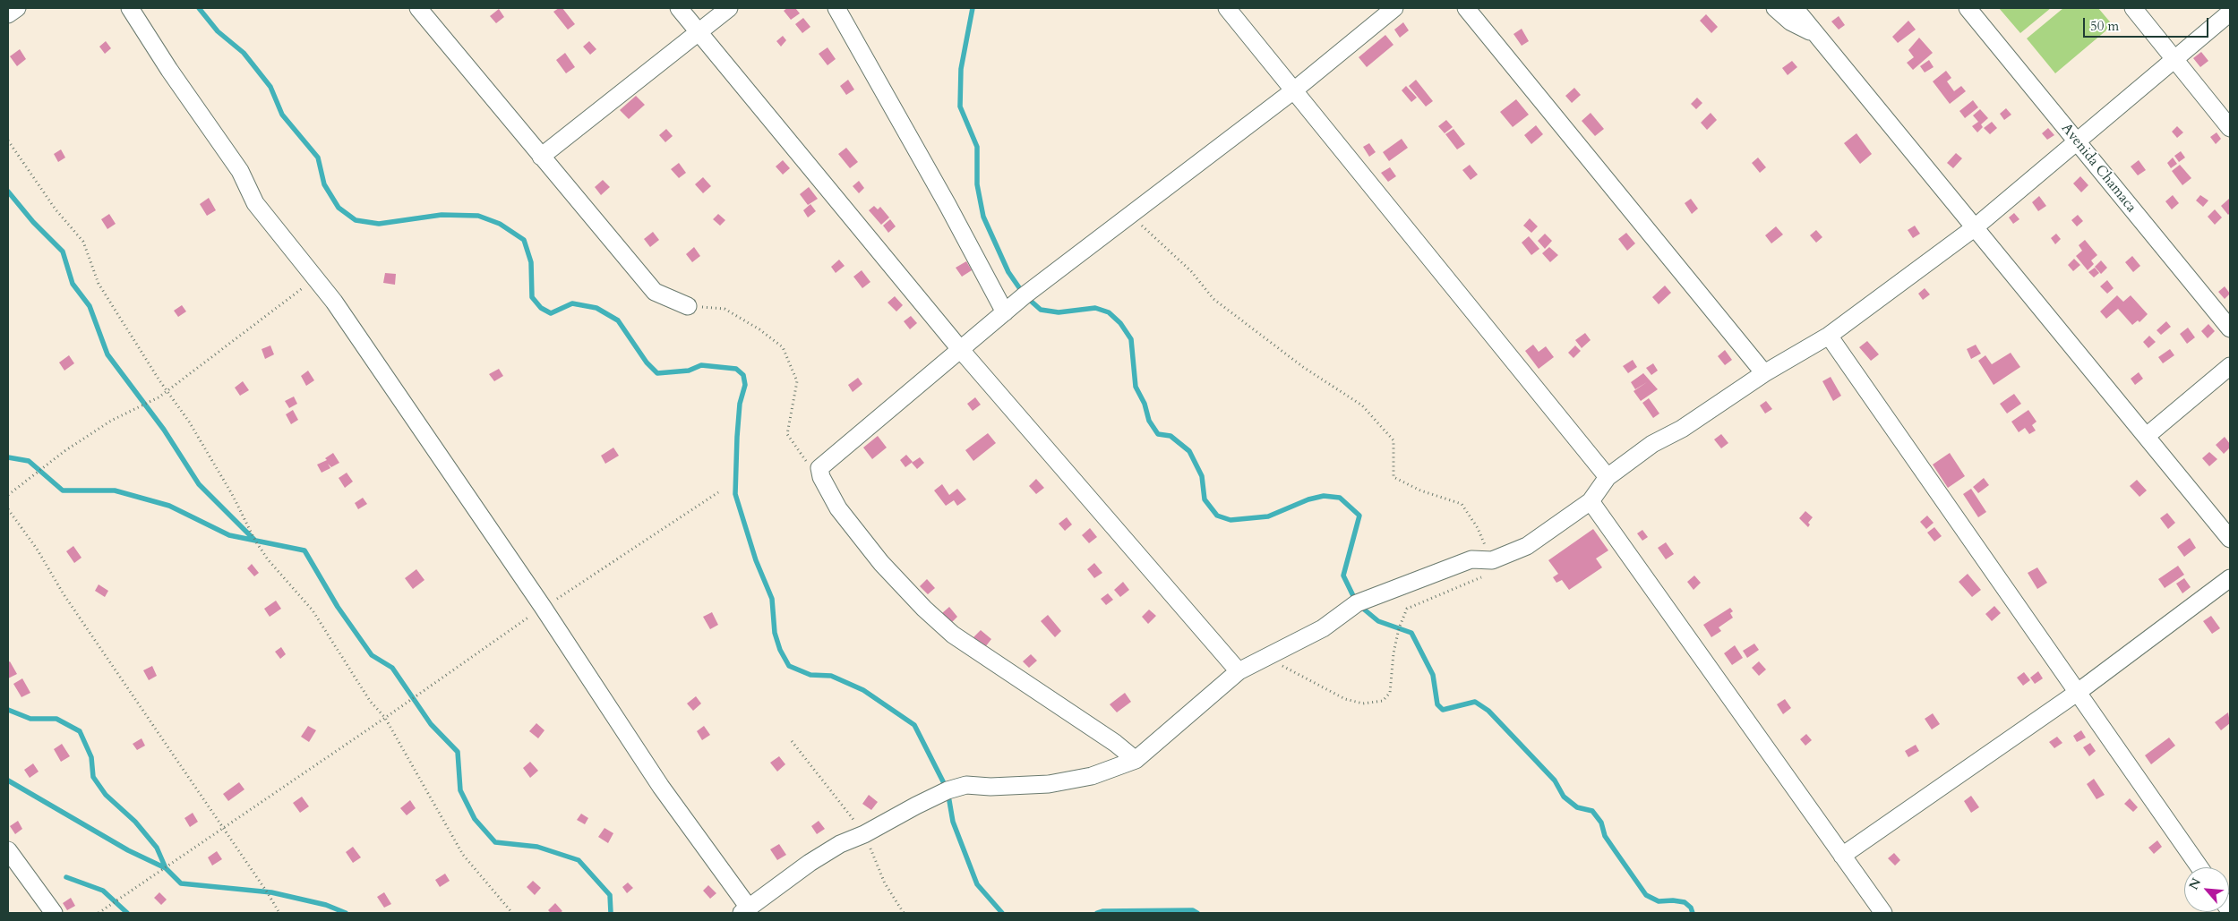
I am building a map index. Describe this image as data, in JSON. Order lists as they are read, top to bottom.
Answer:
{
  "streets": {
    "street": ["Avenida Chamaca"]
  },
  "scale_bar": "50 m",
  "north": "top left"
}
